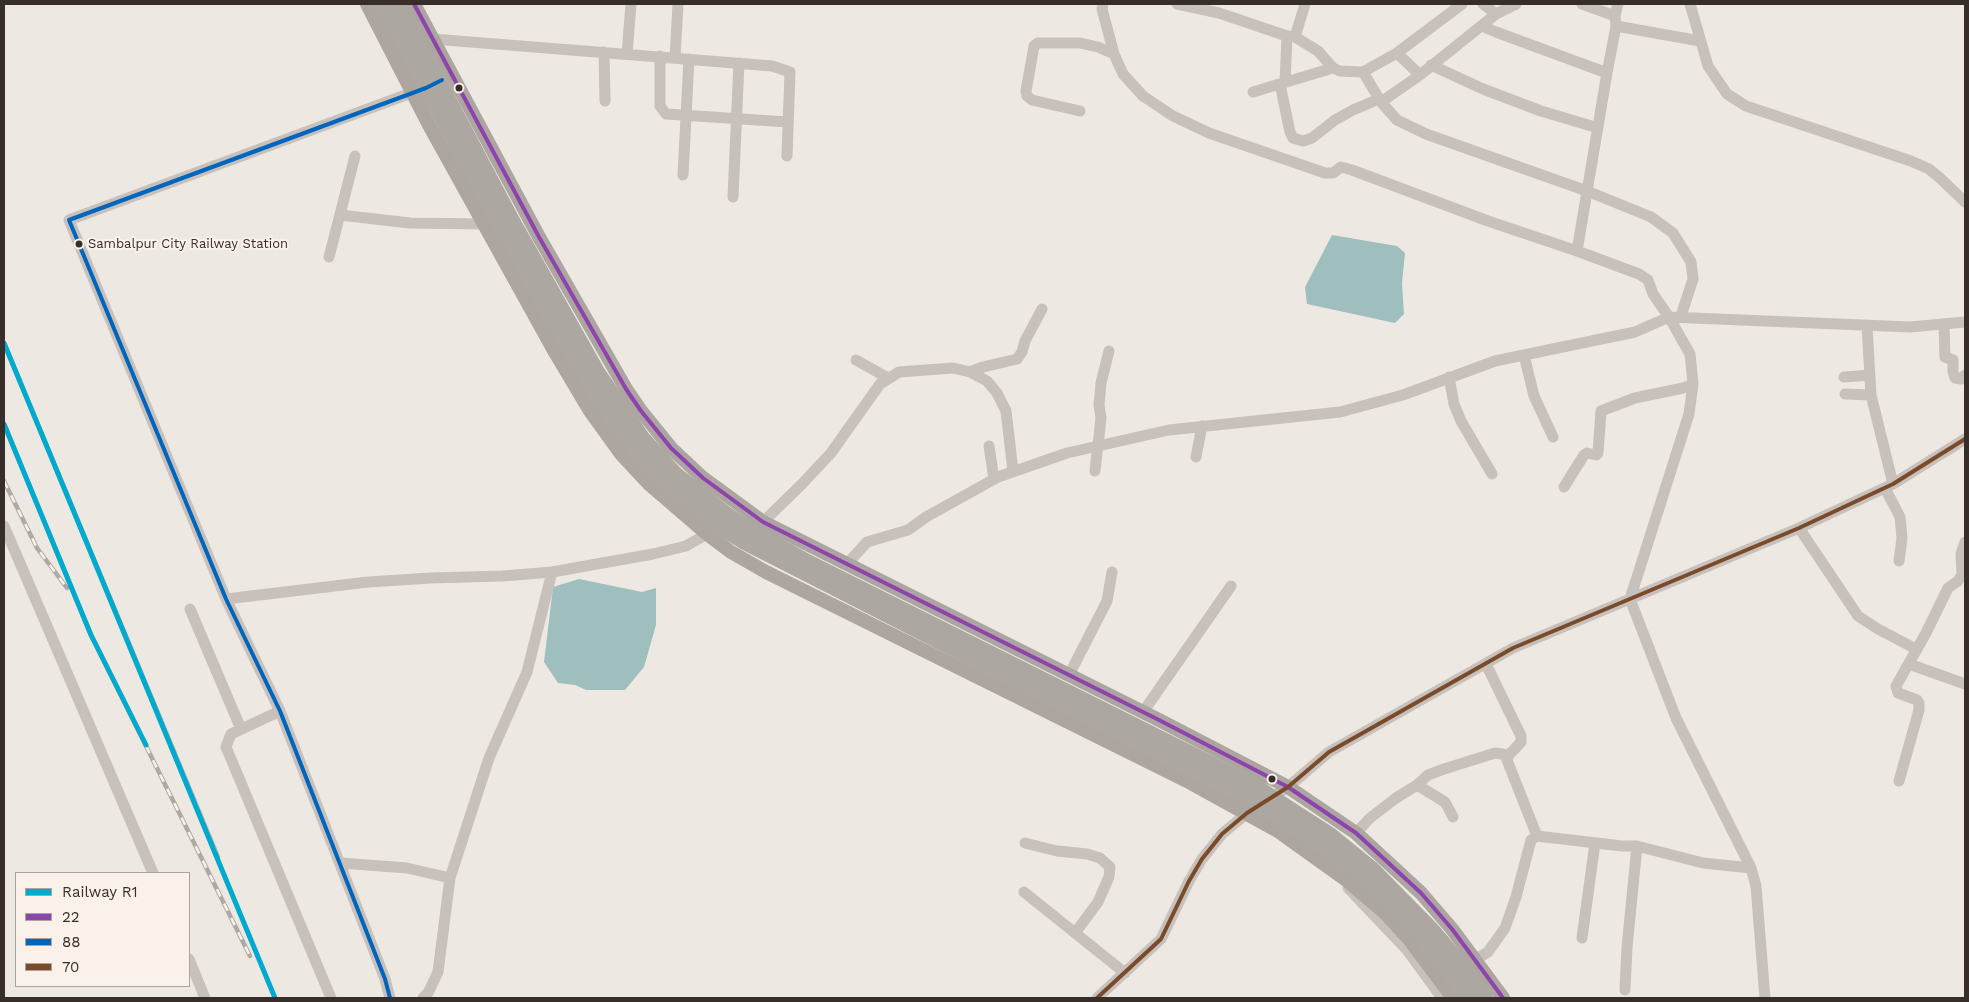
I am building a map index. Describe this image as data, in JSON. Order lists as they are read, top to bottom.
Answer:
{
  "places": ["Sambalpur City Railway Station"],
  "lines": [
    "transit line 22",
    "transit line 88",
    "rail line R1",
    "transit line 70"
  ],
  "legend": [
    "Railway R1",
    "22",
    "88",
    "70"
  ]
}
